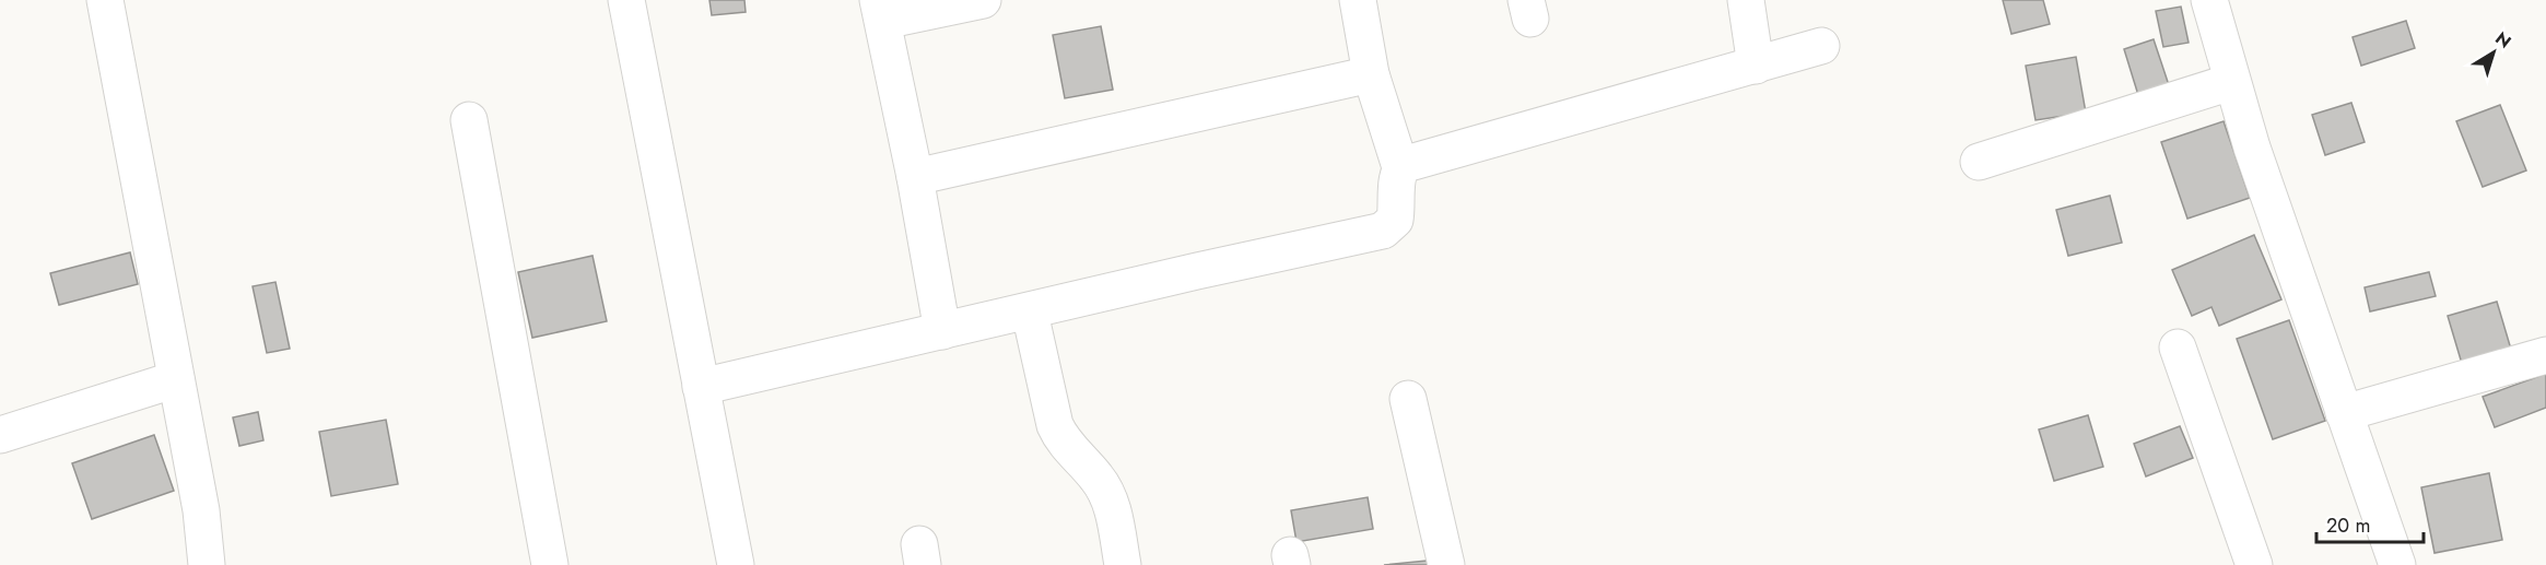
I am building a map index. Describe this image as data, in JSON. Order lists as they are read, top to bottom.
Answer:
{
  "scale_bar": "20 m",
  "north": "top right"
}
